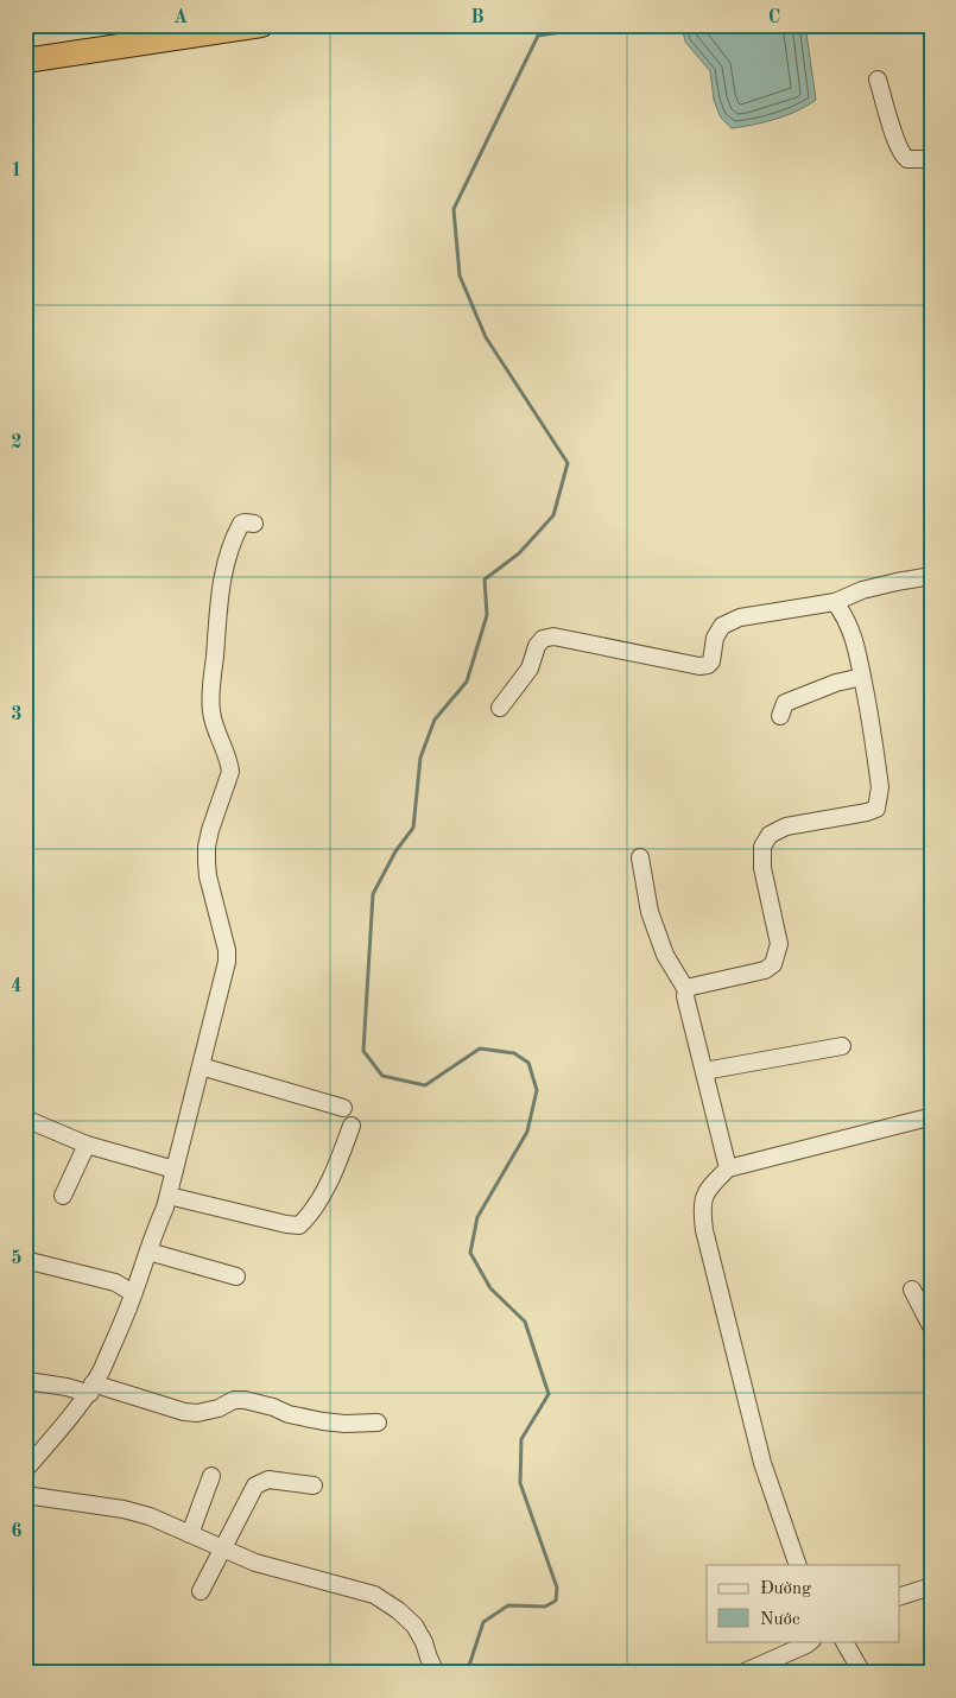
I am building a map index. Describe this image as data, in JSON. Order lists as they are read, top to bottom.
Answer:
{
  "legend": ["Đường", "Nước"],
  "grid": {
    "columns": ["A", "B", "C"],
    "rows": [
      "1",
      "2",
      "3",
      "4",
      "5",
      "6"
    ]
  }
}
